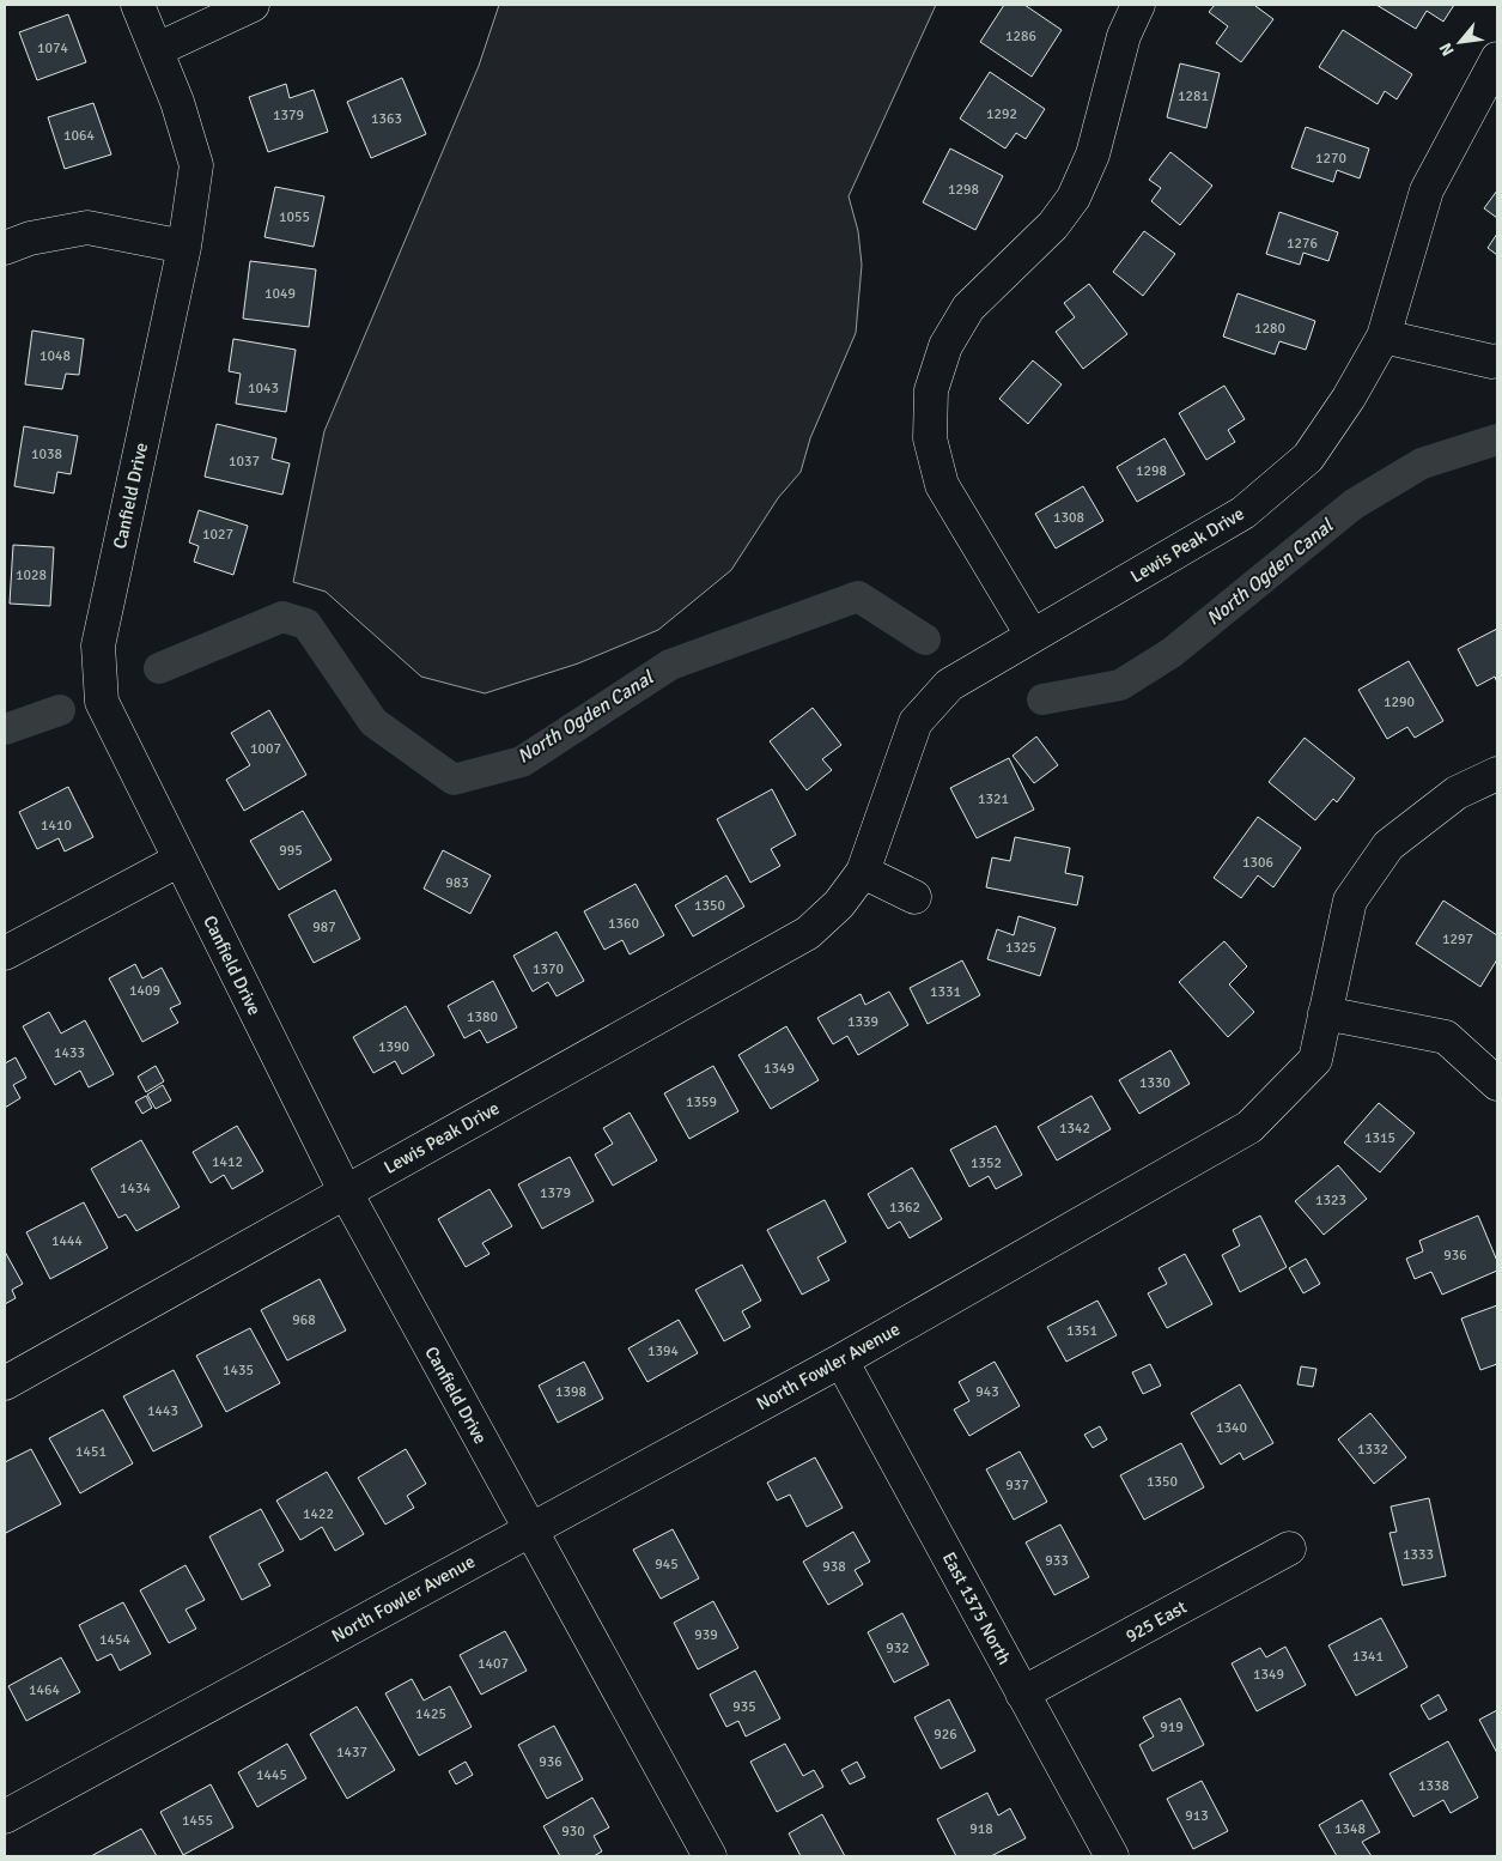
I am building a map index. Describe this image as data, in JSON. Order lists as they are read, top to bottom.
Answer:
{
  "streets": {
    "street": [
      "Canfield Drive",
      "Lewis Peak Drive",
      "North Fowler Avenue",
      "East 1375 North",
      "925 East"
    ]
  },
  "crossings": [
    ["Canfield Drive", "Lewis Peak Drive"],
    ["Canfield Drive", "North Fowler Avenue"],
    ["North Fowler Avenue", "East 1375 North"],
    ["East 1375 North", "925 East"]
  ],
  "water": ["North Ogden Canal"],
  "house_numbers": [
    "1286",
    "1074",
    "1281",
    "1292",
    "1379",
    "1363",
    "1064",
    "1270",
    "1298",
    "1055",
    "1276",
    "1049",
    "1280",
    "1048",
    "1043",
    "1038",
    "1037",
    "1298",
    "1308",
    "1027",
    "1028",
    "1290",
    "1007",
    "1321",
    "1410",
    "995",
    "1306",
    "983",
    "1350",
    "1360",
    "987",
    "1297",
    "1325",
    "1370",
    "1409",
    "1331",
    "1380",
    "1339",
    "1390",
    "1433",
    "1349",
    "1330",
    "1359",
    "1342",
    "1315",
    "1412",
    "1352",
    "1434",
    "1379",
    "1323",
    "1362",
    "1444",
    "936",
    "968",
    "1351",
    "1394",
    "1435",
    "1398",
    "943",
    "1443",
    "1340",
    "1332",
    "1451",
    "1350",
    "937",
    "1422",
    "1333",
    "933",
    "945",
    "938",
    "939",
    "1454",
    "932",
    "1341",
    "1407",
    "1349",
    "1464",
    "935",
    "1425",
    "919",
    "926",
    "1437",
    "936",
    "1445",
    "1338",
    "913",
    "1455",
    "918",
    "1348",
    "930"
  ],
  "north": "bottom left"
}
